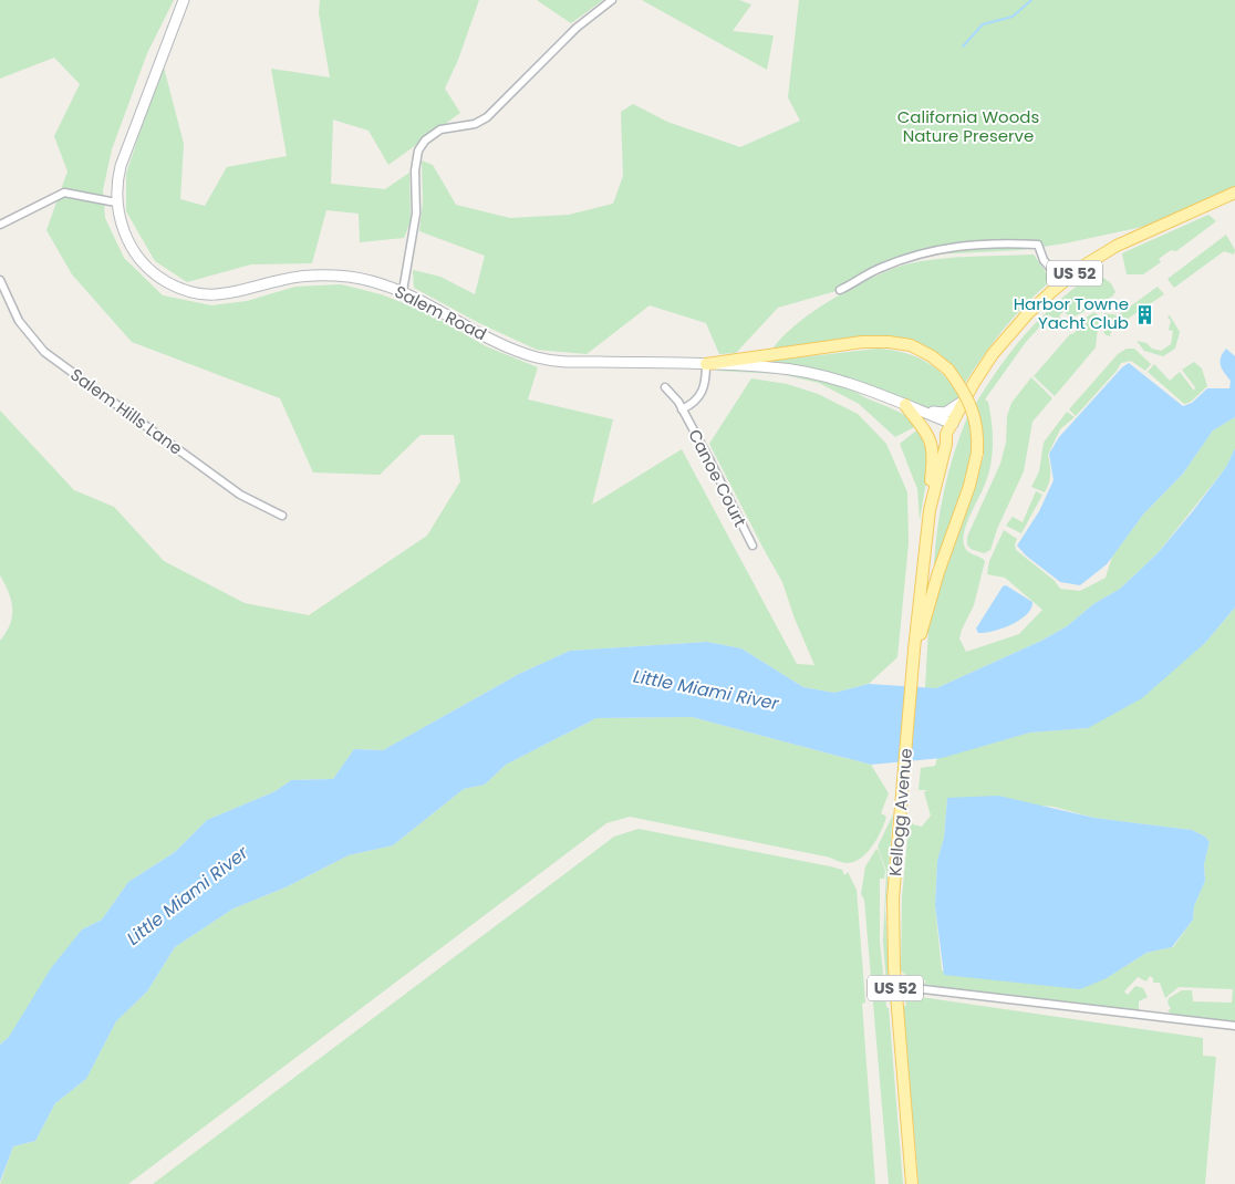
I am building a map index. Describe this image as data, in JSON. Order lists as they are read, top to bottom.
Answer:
{
  "streets": {
    "main road": ["US 52", "Kellogg Avenue"],
    "street": ["Salem Road", "Salem Hills Lane", "Canoe Court"]
  },
  "crossings": [
    ["Salem Road", "Canoe Court"],
    ["Salem Road", "Kellogg Avenue"]
  ],
  "water": ["Little Miami River"],
  "parks": ["California Woods Nature Preserve"],
  "places": {
    "building": ["Harbor Towne Yacht Club"]
  }
}
